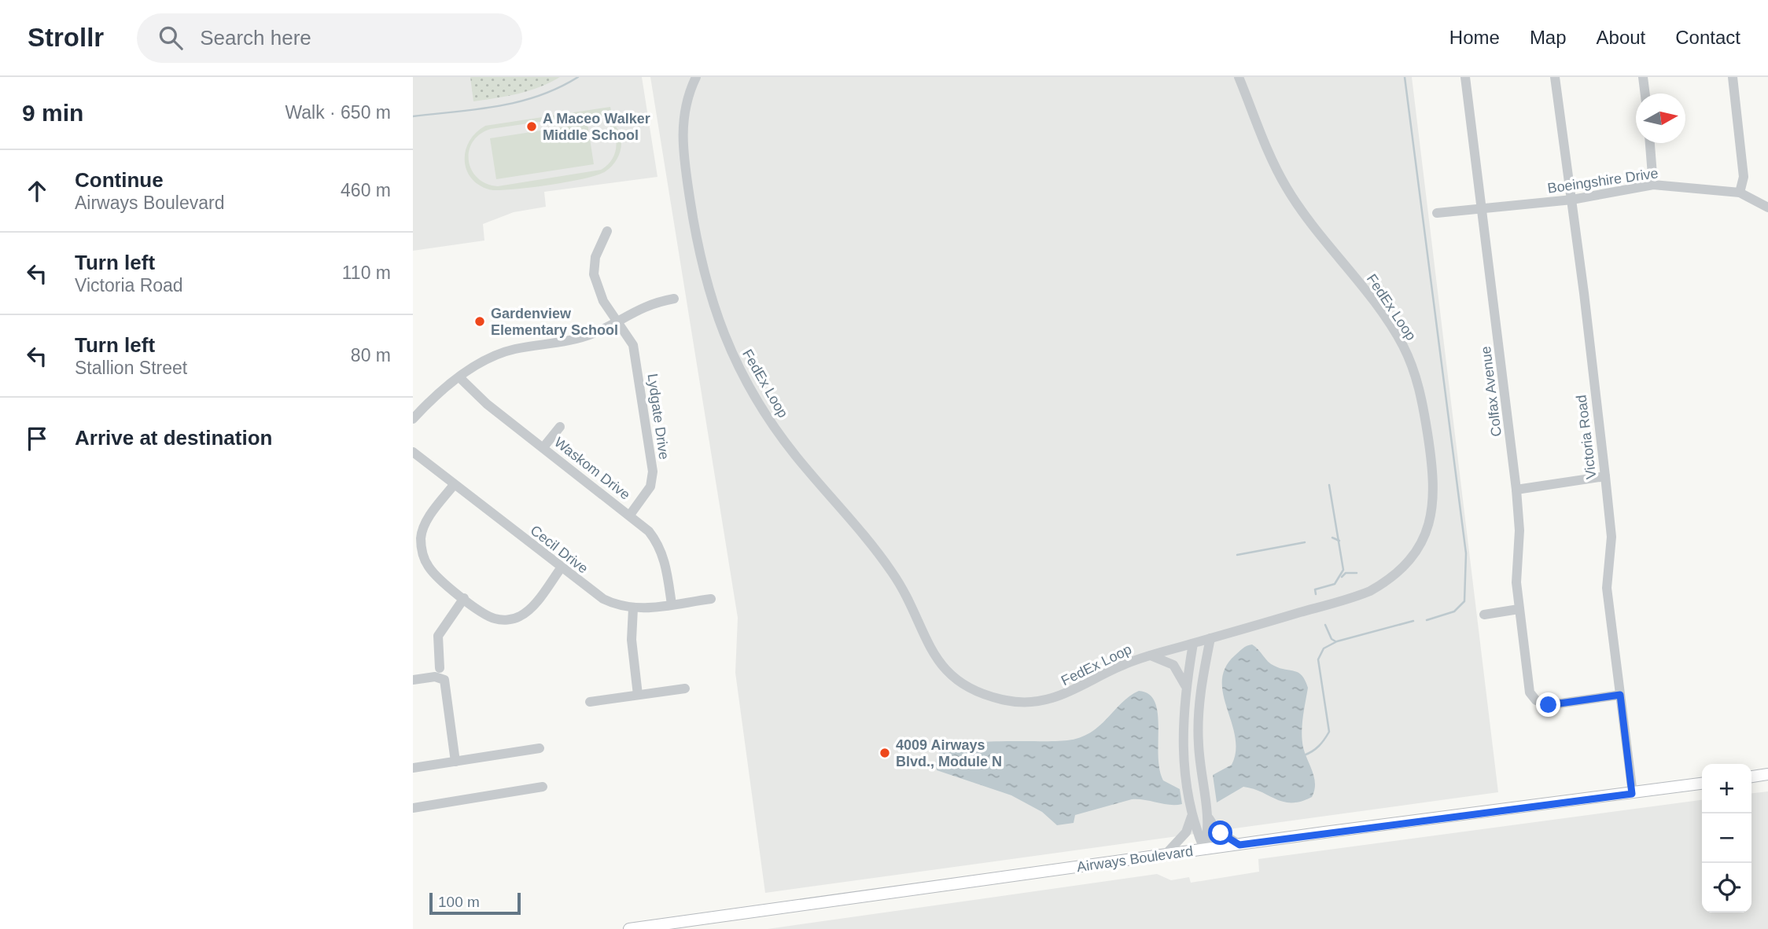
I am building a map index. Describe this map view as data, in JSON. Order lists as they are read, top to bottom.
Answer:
{
  "streets": {
    "main road": ["Airways Boulevard"],
    "street": [
      "Boeingshire Drive",
      "FedEx Loop",
      "Colfax Avenue",
      "Lydgate Drive",
      "Victoria Road",
      "Waskom Drive",
      "Cecil Drive"
    ]
  },
  "crossings": [
    ["Boeingshire Drive", "Colfax Avenue"],
    ["Boeingshire Drive", "Victoria Road"],
    ["Colfax Avenue", "Victoria Road"],
    ["Lydgate Drive", "Waskom Drive"],
    ["Victoria Road", "Airways Boulevard"],
    ["Waskom Drive", "Cecil Drive"]
  ],
  "places": ["A Maceo Walker Middle School", "Gardenview Elementary School", "4009 Airways Blvd., Module N"],
  "scale_bar": "100 m",
  "north": "right",
  "page": {
    "header": "Strollr",
    "search": "Search here",
    "nav": [
      "Home",
      "Map",
      "About",
      "Contact"
    ],
    "heading": ["9 min", "Walk · 650 m"],
    "list": [
      ["Continue", "Airways Boulevard", "460 m"],
      ["Turn left", "Victoria Road", "110 m"],
      ["Turn left", "Stallion Street", "80 m"],
      "Arrive at destination"
    ],
    "map_buttons": ["+", "−"],
    "scale": "100 m"
  }
}
